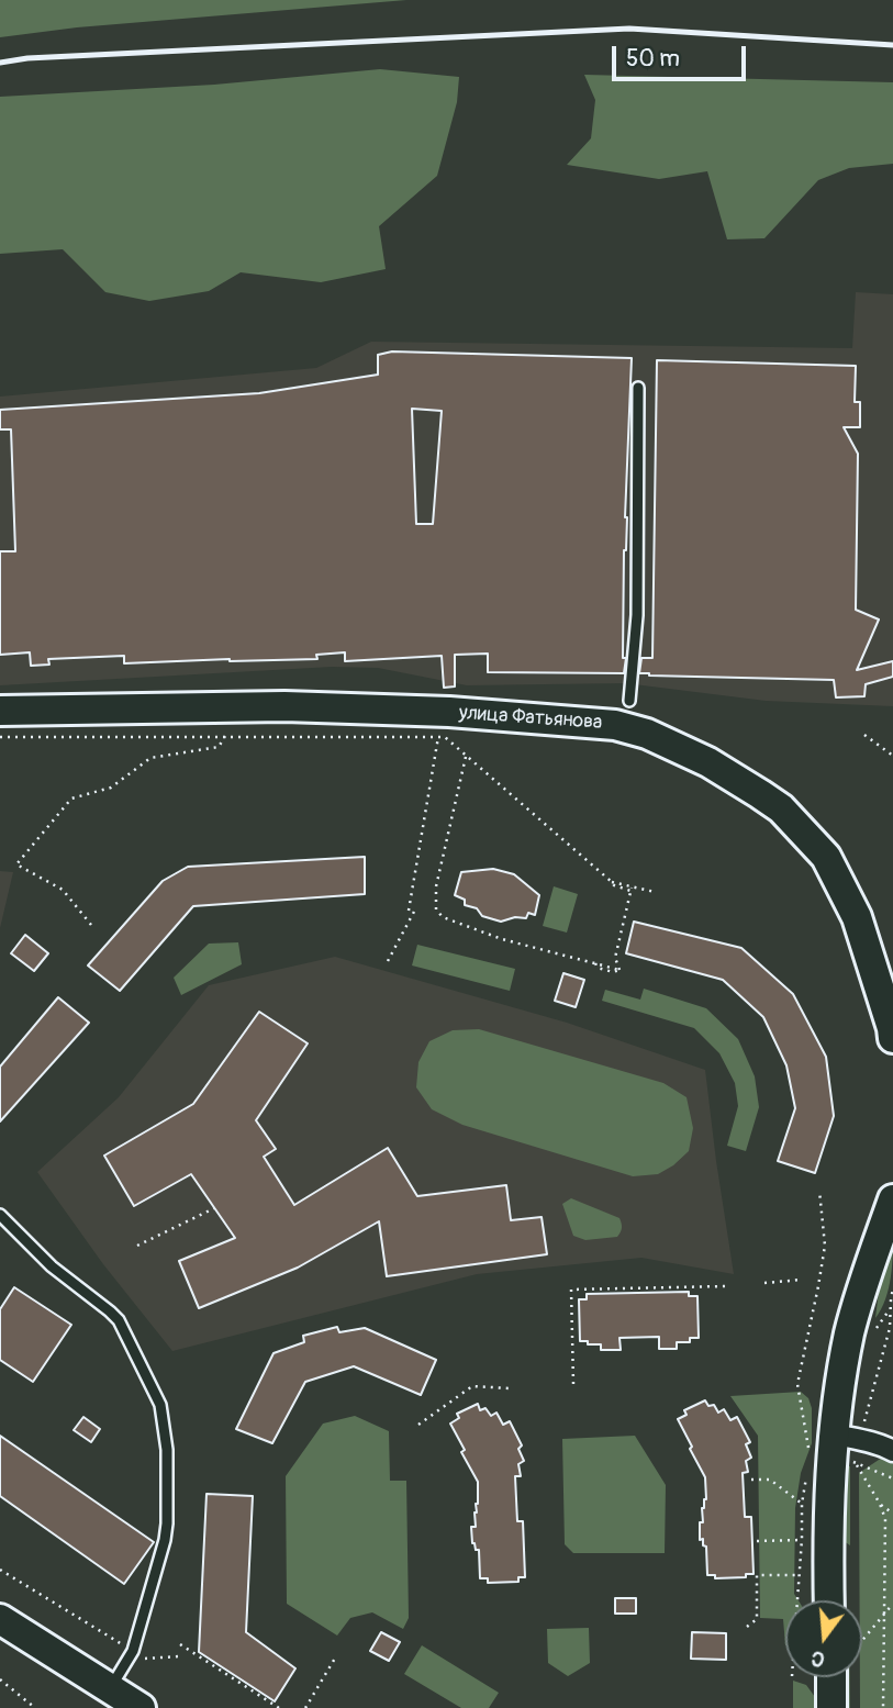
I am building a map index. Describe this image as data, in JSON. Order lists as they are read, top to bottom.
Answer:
{
  "streets": {
    "street": ["улица Фатьянова"]
  },
  "scale_bar": "50 m",
  "north": "bottom"
}
